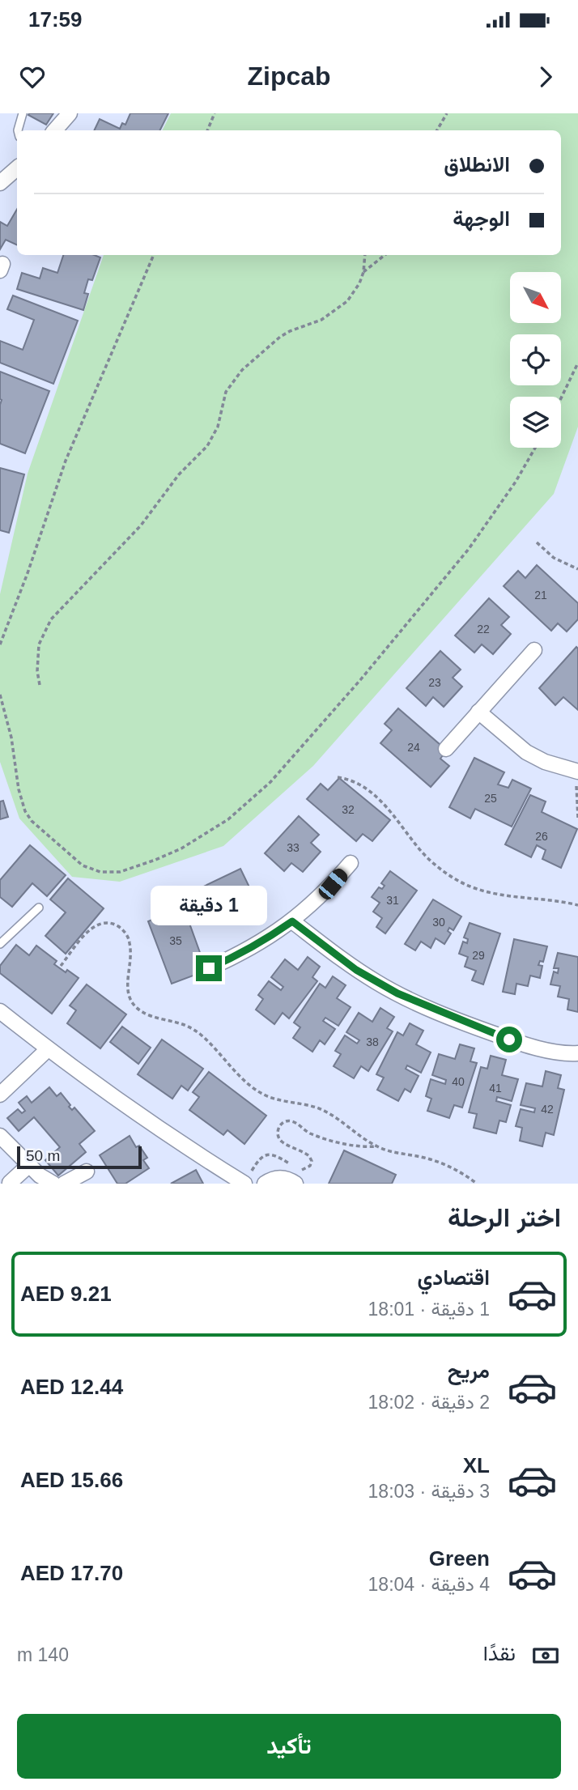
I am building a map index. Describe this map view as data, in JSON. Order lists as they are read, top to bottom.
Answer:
{
  "house_numbers": [
    "21",
    "22",
    "23",
    "24",
    "25",
    "32",
    "26",
    "33",
    "31",
    "30",
    "35",
    "29",
    "38",
    "40",
    "41",
    "42"
  ],
  "scale_bar": "50 m",
  "north": "bottom right",
  "page": {
    "status": "17:59",
    "header": "Zipcab",
    "banner": ["الانطلاق", "الوجهة"],
    "bubble": "1 دقيقة",
    "scale": "50 m",
    "heading": "اختر الرحلة",
    "list": [
      {
        "name": "اقتصادي",
        "note": "1 دقيقة · 18:01",
        "value": "AED 9.21"
      },
      {
        "name": "مريح",
        "note": "2 دقيقة · 18:02",
        "value": "AED 12.44"
      },
      {
        "name": "XL",
        "note": "3 دقيقة · 18:03",
        "value": "AED 15.66"
      },
      {
        "name": "Green",
        "note": "4 دقيقة · 18:04",
        "value": "AED 17.70"
      }
    ],
    "pay": ["نقدًا", "140 m"],
    "buttons": "تأكيد"
  }
}
